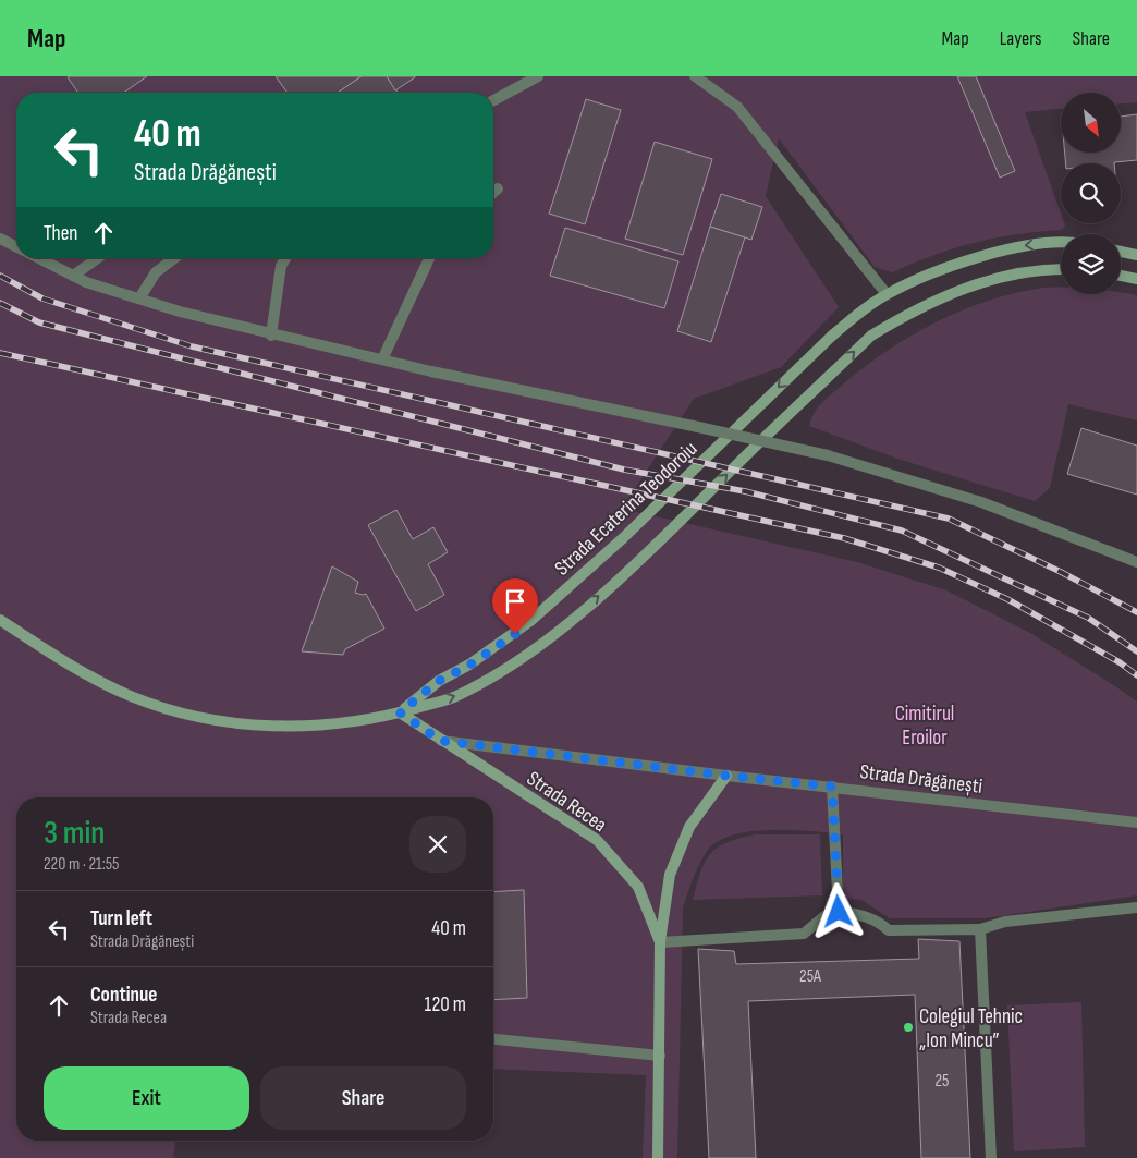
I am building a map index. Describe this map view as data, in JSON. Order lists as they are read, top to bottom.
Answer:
{
  "streets": {
    "main road": ["Strada Ecaterina Teodoroiu", "Strada Recea"],
    "street": ["Strada Drăgănești"]
  },
  "crossings": [
    ["Strada Ecaterina Teodoroiu", "Strada Recea"],
    ["Strada Drăgănești", "Strada Recea"]
  ],
  "parks": ["Cimitirul Eroilor"],
  "places": ["Colegiul Tehnic „Ion Mincu”"],
  "house_numbers": ["25A", "25"],
  "north": "bottom right",
  "page": {
    "header": "Map",
    "nav": ["Map", "Layers", "Share"],
    "turn": ["40 m", "Strada Drăgănești"],
    "then": "Then",
    "heading": ["3 min", "220 m · 21:55"],
    "list": [
      {
        "name": "Turn left",
        "note": "Strada Drăgănești",
        "value": "40 m"
      },
      {
        "name": "Continue",
        "note": "Strada Recea",
        "value": "120 m"
      }
    ],
    "buttons": ["Exit", "Share"]
  }
}
